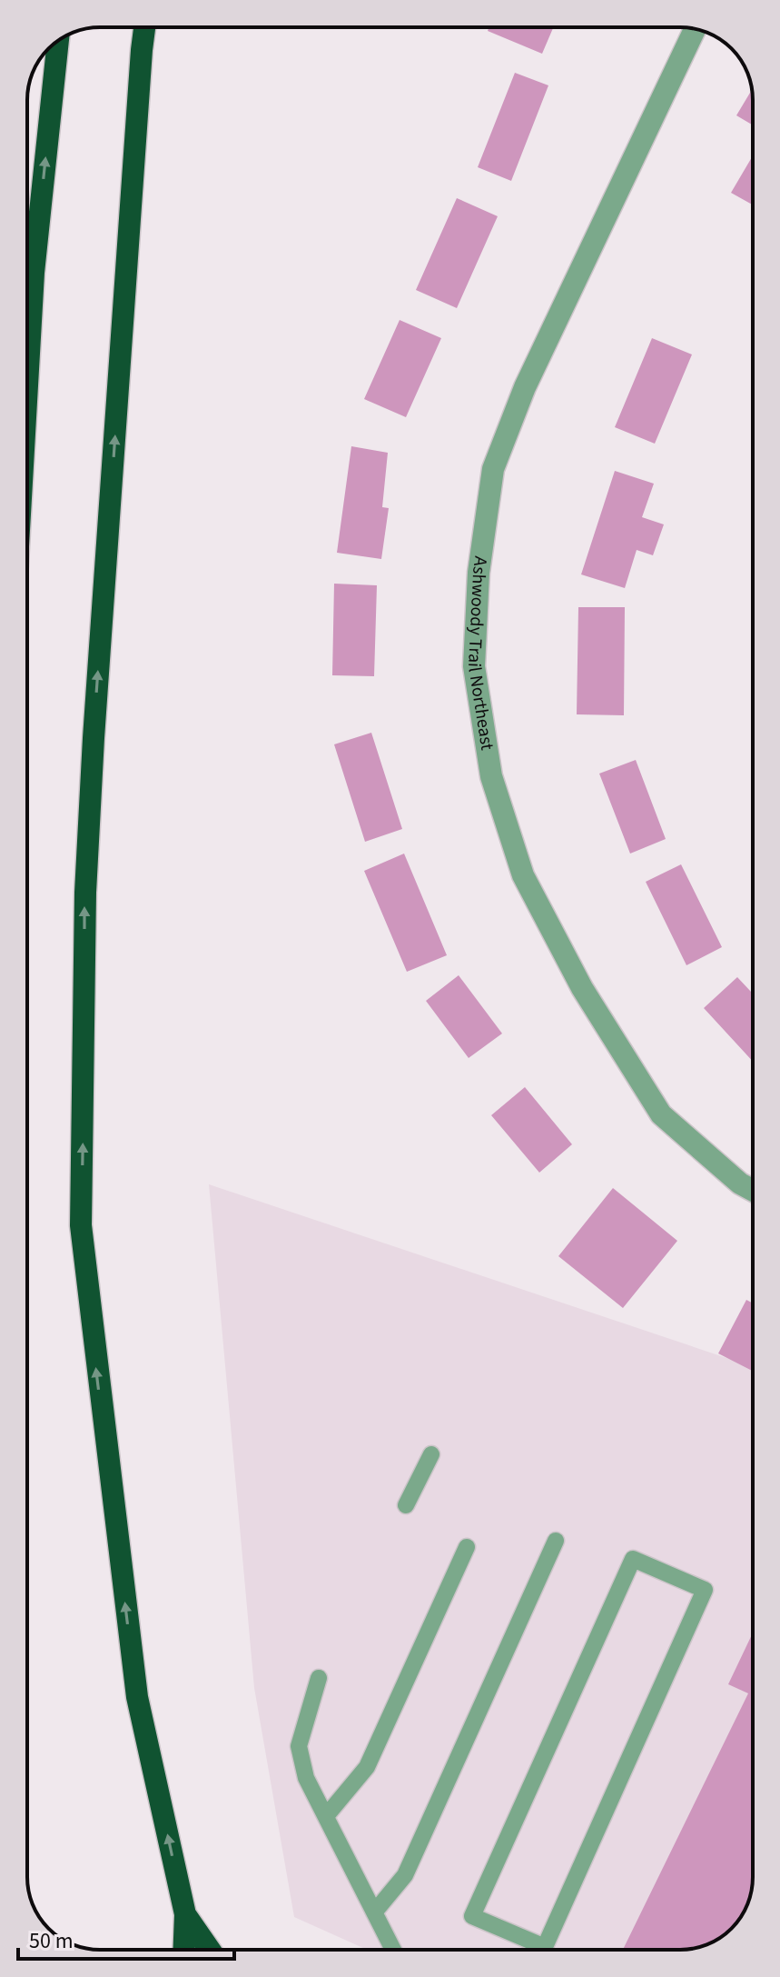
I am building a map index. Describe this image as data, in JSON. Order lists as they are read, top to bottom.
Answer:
{
  "streets": {
    "street": ["Ashwoody Trail Northeast"]
  },
  "scale_bar": "50 m"
}
